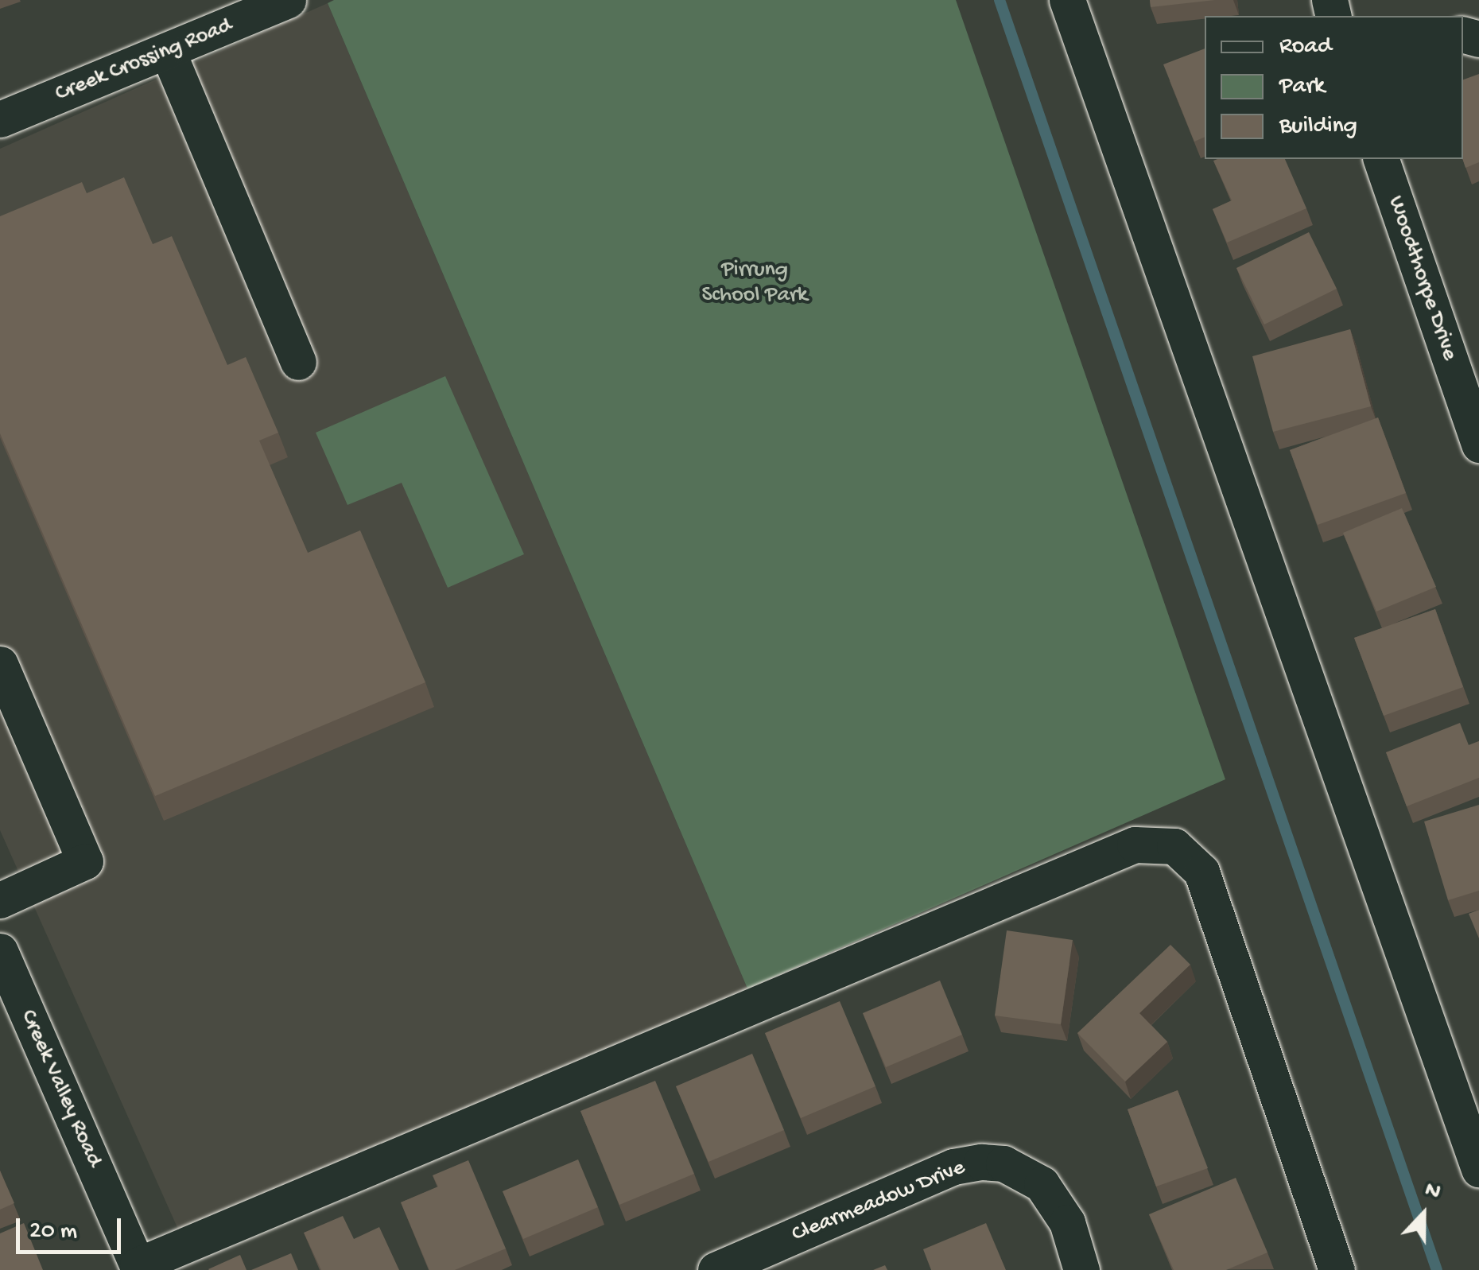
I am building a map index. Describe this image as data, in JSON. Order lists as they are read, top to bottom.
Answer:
{
  "streets": {
    "street": [
      "Creek Crossing Road",
      "Woodthorpe Drive",
      "Creek Valley Road",
      "Clearmeadow Drive"
    ]
  },
  "parks": ["Pirrung School Park"],
  "legend": ["Road", "Park", "Building"],
  "scale_bar": "20 m",
  "north": "top"
}
